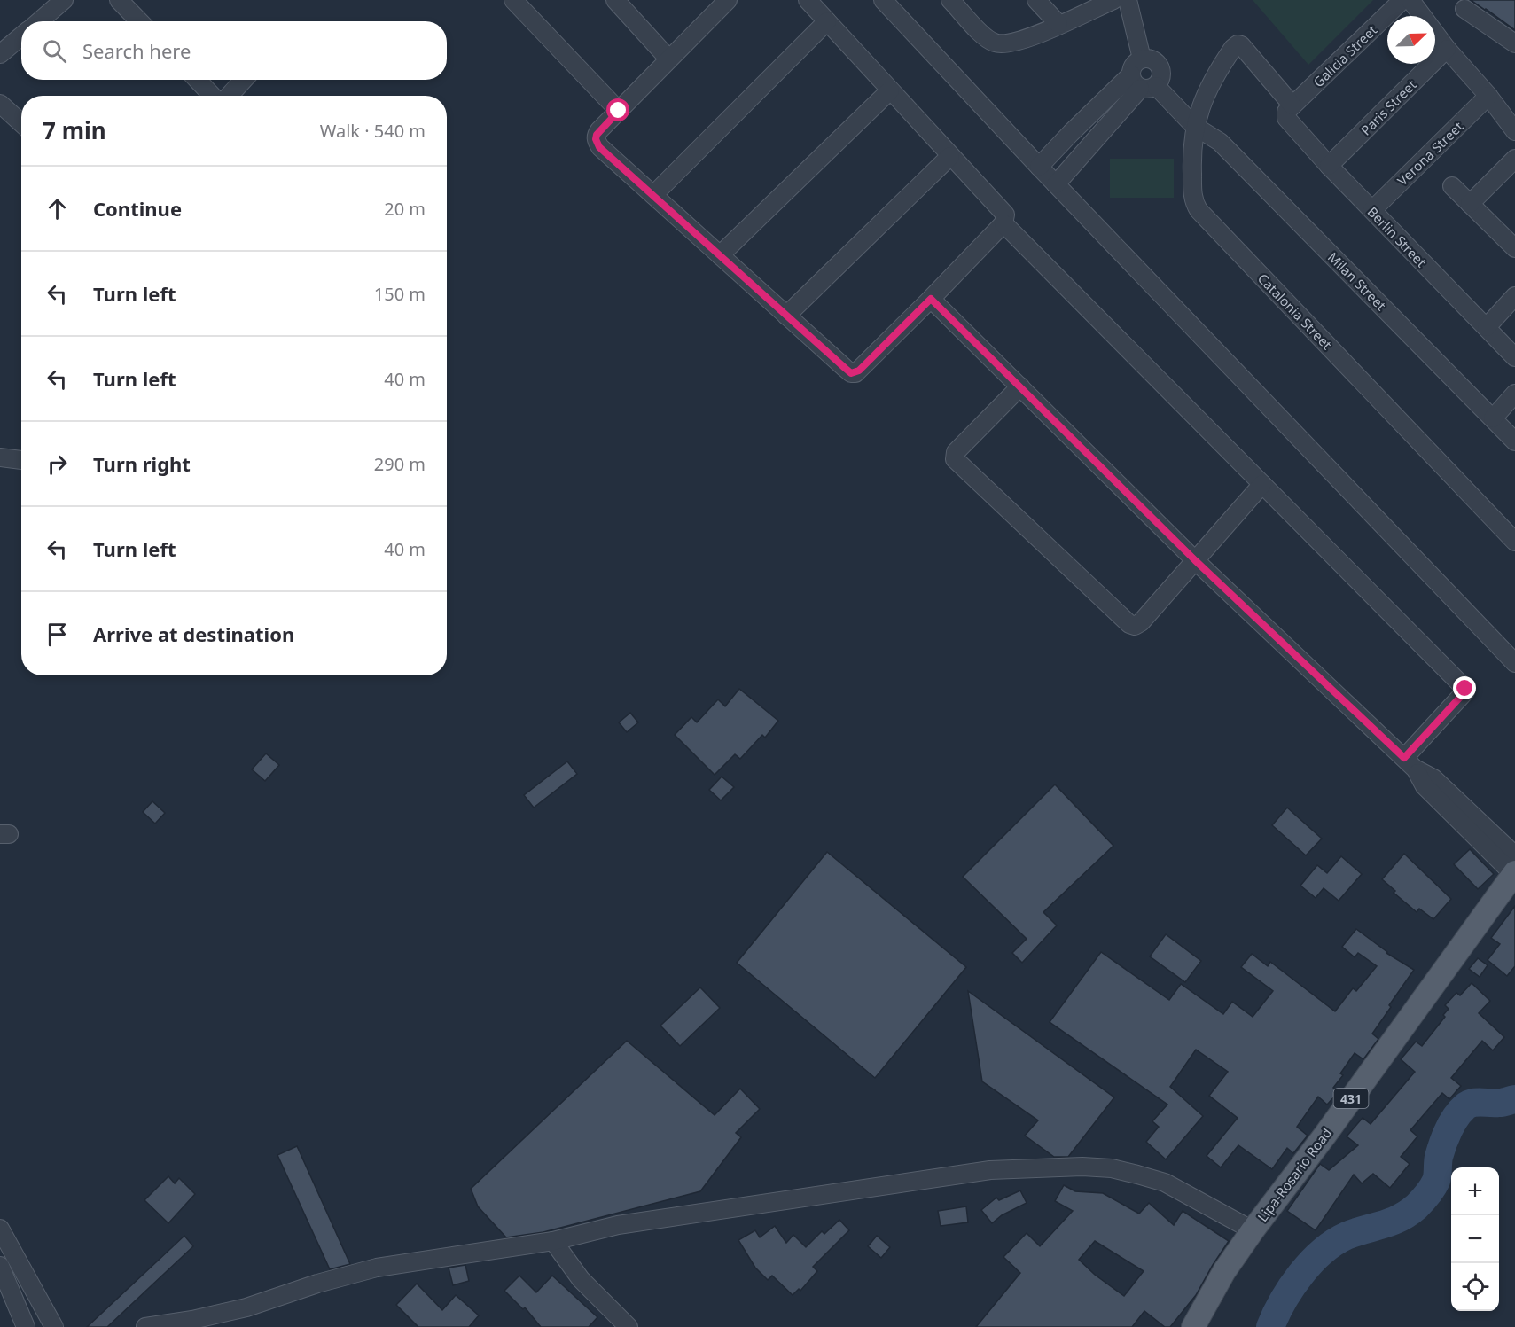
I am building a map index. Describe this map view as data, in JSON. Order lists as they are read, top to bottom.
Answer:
{
  "streets": {
    "main road": ["431", "Lipa-Rosario Road"],
    "street": [
      "Galicia Street",
      "Paris Street",
      "Verona Street",
      "Berlin Street",
      "Milan Street",
      "Catalonia Street"
    ]
  },
  "crossings": [
    ["Galicia Street", "Berlin Street"],
    ["Paris Street", "Berlin Street"],
    ["Verona Street", "Berlin Street"],
    ["Berlin Street", "Catalonia Street"],
    ["Milan Street", "Catalonia Street"]
  ],
  "north": "top right",
  "page": {
    "search": "Search here",
    "heading": ["7 min", "Walk · 540 m"],
    "list": [
      ["Continue", "20 m"],
      ["Turn left", "150 m"],
      ["Turn left", "40 m"],
      ["Turn right", "290 m"],
      ["Turn left", "40 m"],
      "Arrive at destination"
    ],
    "map_buttons": ["+", "−"]
  }
}
